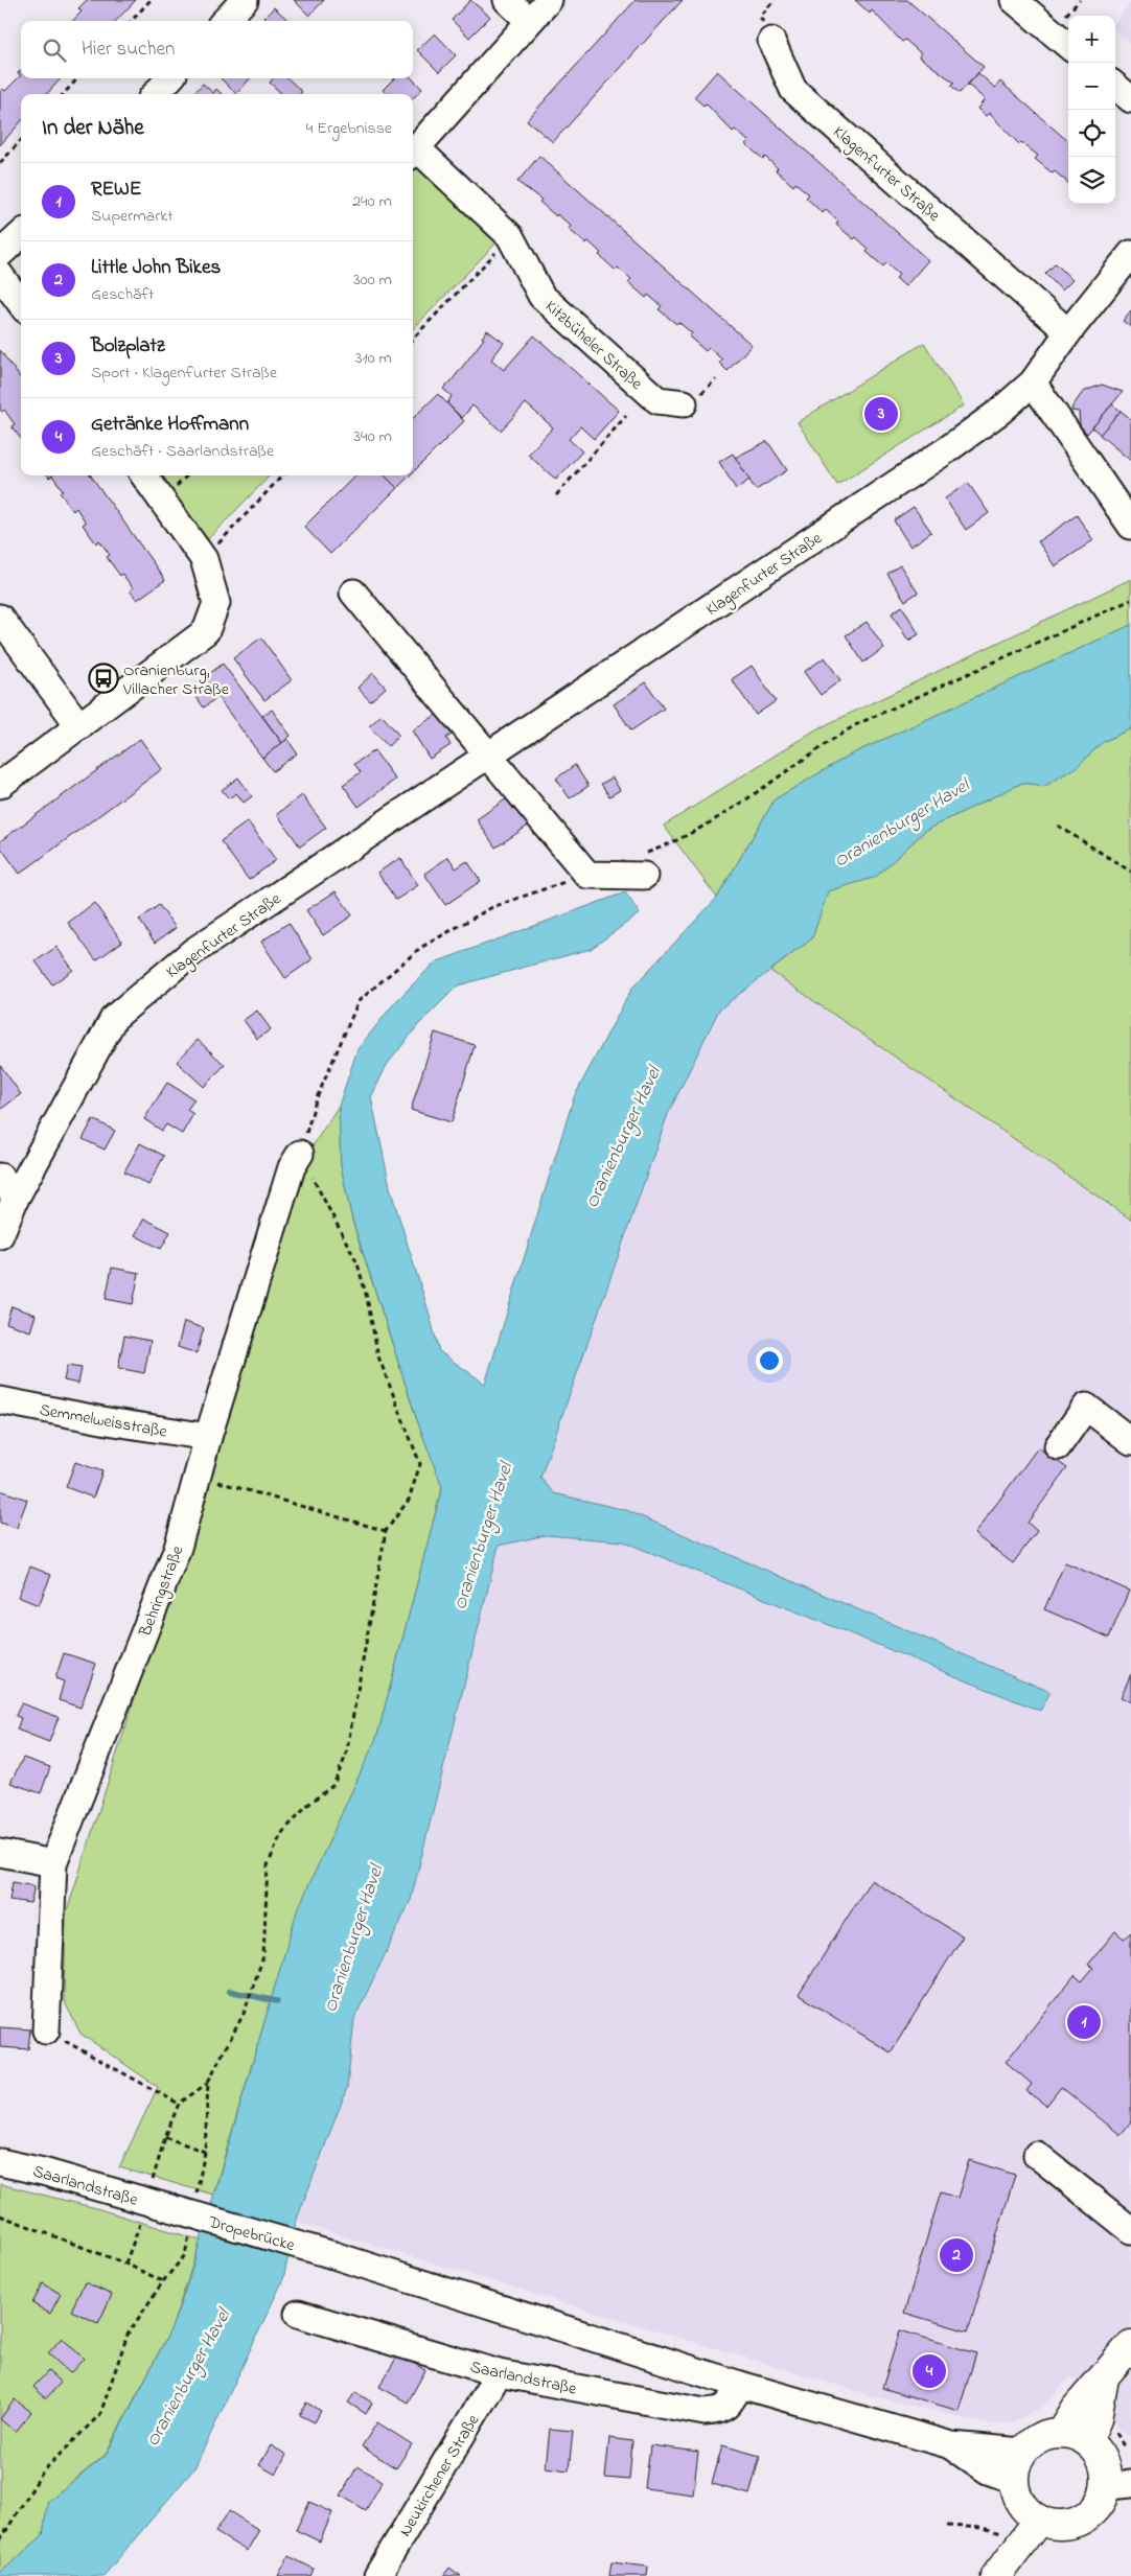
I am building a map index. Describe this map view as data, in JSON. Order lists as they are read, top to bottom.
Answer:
{
  "streets": {
    "street": [
      "Klagenfurter Straße",
      "Kitzbüheler Straße",
      "Semmelweisstraße",
      "Behringstraße",
      "Saarlandstraße",
      "Dropebrücke",
      "Neukirchener Straße"
    ]
  },
  "crossings": [
    ["Semmelweisstraße", "Behringstraße"],
    ["Saarlandstraße", "Dropebrücke"],
    ["Saarlandstraße", "Neukirchener Straße"]
  ],
  "water": ["Oranienburger Havel"],
  "places": {
    "bus stop": ["Oranienburg, Villacher Straße"]
  },
  "page": {
    "map_buttons": ["+", "−"],
    "search": "Hier suchen",
    "heading": ["In der Nähe", "4 Ergebnisse"],
    "list": [
      {
        "mark": "1",
        "name": "REWE",
        "note": "Supermarkt",
        "value": "240 m"
      },
      {
        "mark": "2",
        "name": "Little John Bikes",
        "note": "Geschäft",
        "value": "300 m"
      },
      {
        "mark": "3",
        "name": "Bolzplatz",
        "note": "Sport · Klagenfurter Straße",
        "value": "310 m"
      },
      {
        "mark": "4",
        "name": "Getränke Hoffmann",
        "note": "Geschäft · Saarlandstraße",
        "value": "340 m"
      }
    ],
    "pins": [
      "3",
      "1",
      "2",
      "4"
    ]
  }
}
